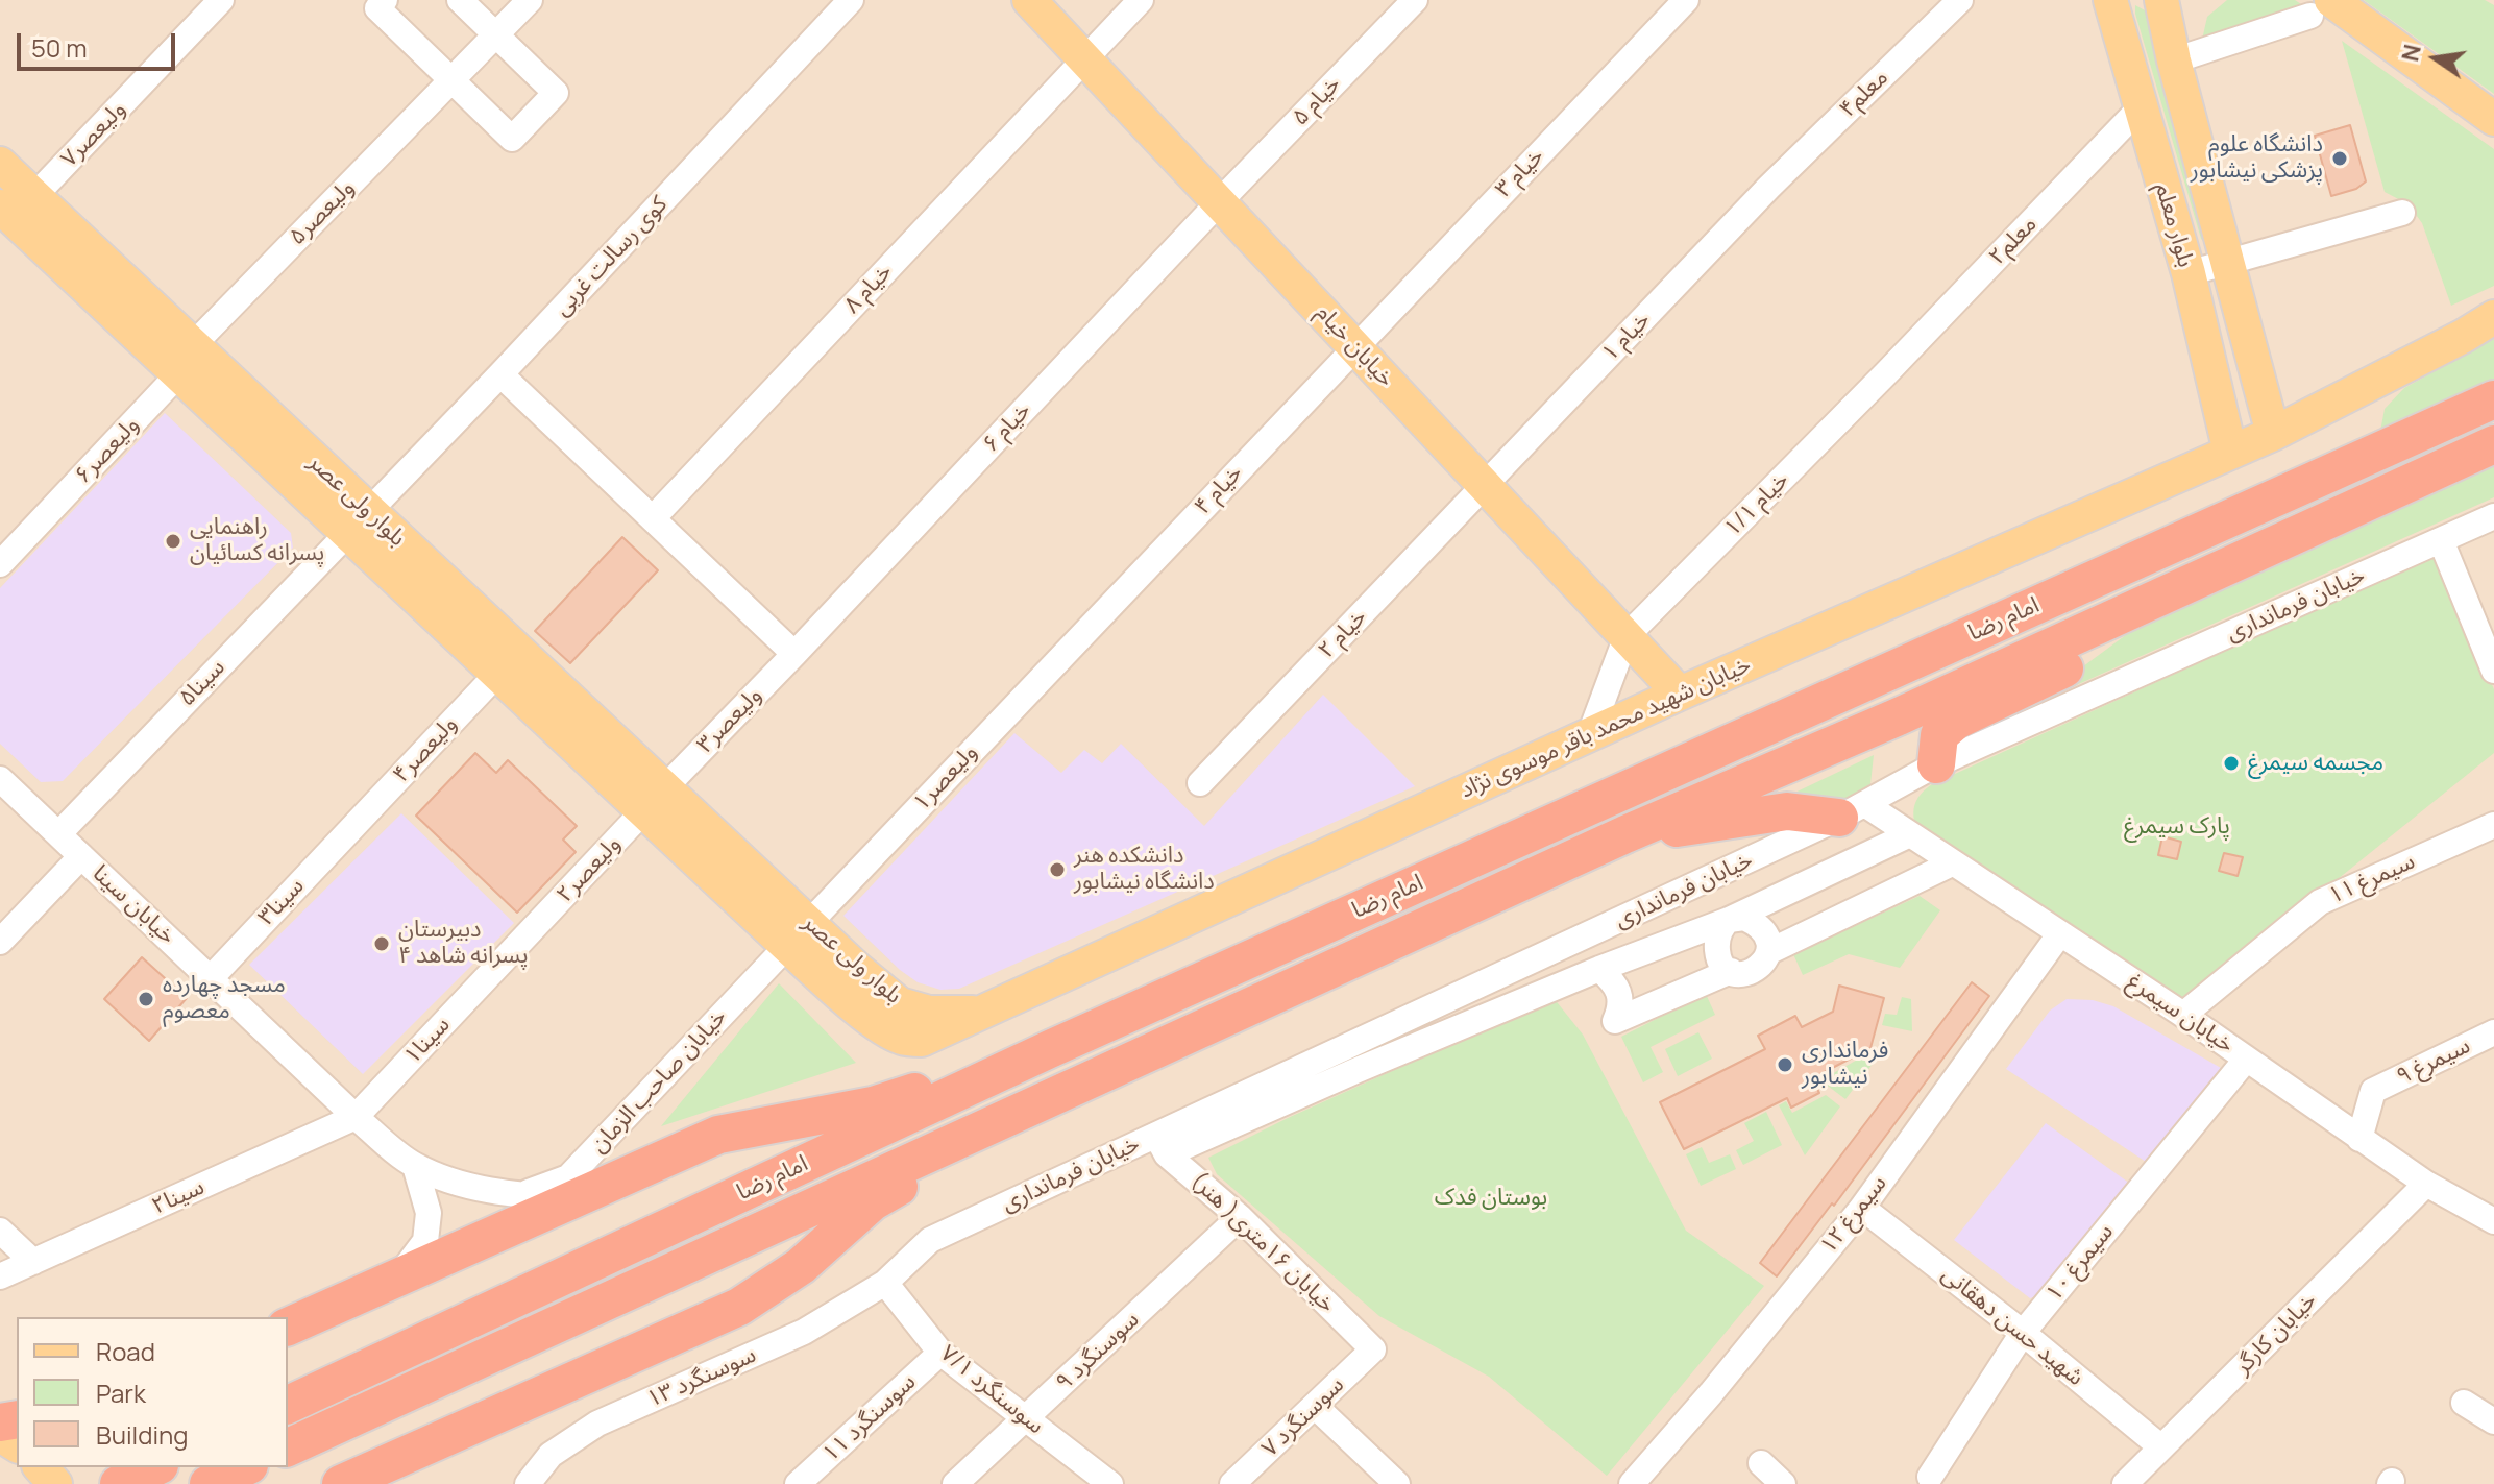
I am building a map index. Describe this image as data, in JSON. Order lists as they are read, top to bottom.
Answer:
{
  "streets": {
    "highway": ["امام رضا"],
    "main road": [
      "بلوار معلم",
      "خیابان خیام",
      "بلوار ولی عصر",
      "خیابان شهید محمد باقر موسوی نژاد"
    ],
    "street": [
      "معلم۴",
      "خیام ۵",
      "ولیعصر۷",
      "خیام ۳",
      "ولیعصر۵",
      "معلم۲",
      "کوی رسالت غربی",
      "خیام ۸",
      "خیام ۱",
      "خیام ۶",
      "ولیعصر۶",
      "خیام ۴",
      "خیام ۱/۱",
      "خیابان فرمانداری",
      "خیام ۲",
      "سینا۵",
      "ولیعصر۳",
      "ولیعصر۴",
      "ولیعصر۱",
      "ولیعصر۲",
      "سیمرغ ۱۱",
      "سینا۳",
      "خیابان سینا",
      "خیابان سیمرغ",
      "سینا۱",
      "سیمرغ ۹",
      "خیابان صاحب الزمان",
      "سینا۲",
      "سیمرغ ۱۲",
      "خیابان ۱۶متری( هنر)",
      "سیمرغ ۱۰",
      "شهید حسن دهقانی",
      "خیابان کارگر",
      "سوسنگرد ۹",
      "سوسنگرد ۱۳",
      "سوسنگرد ۷/۱",
      "سوسنگرد ۷",
      "سوسنگرد ۱۱"
    ]
  },
  "crossings": [
    ["معلم۴", "خیام ۱"],
    ["خیام ۵", "خیابان خیام"],
    ["خیام ۵", "خیام ۶"],
    ["ولیعصر۷", "بلوار ولی عصر"],
    ["خیام ۳", "خیابان خیام"],
    ["خیام ۳", "خیام ۴"],
    ["ولیعصر۵", "ولیعصر۶"],
    ["ولیعصر۵", "بلوار ولی عصر"],
    ["بلوار معلم", "معلم۲"],
    ["بلوار معلم", "خیابان شهید محمد باقر موسوی نژاد"],
    ["معلم۲", "خیام ۱/۱"],
    ["کوی رسالت غربی", "بلوار ولی عصر"],
    ["کوی رسالت غربی", "سینا۵"],
    ["خیام ۸", "خیابان خیام"],
    ["خیام ۱", "خیابان خیام"],
    ["خیام ۱", "خیام ۲"],
    ["خیابان خیام", "خیام ۶"],
    ["خیابان خیام", "خیام ۴"],
    ["خیابان خیام", "خیام ۱/۱"],
    ["خیابان خیام", "خیام ۲"],
    ["خیابان خیام", "خیابان شهید محمد باقر موسوی نژاد"],
    ["خیام ۶", "ولیعصر۳"],
    ["ولیعصر۶", "بلوار ولی عصر"],
    ["خیام ۴", "ولیعصر۱"],
    ["بلوار ولی عصر", "سینا۵"],
    ["بلوار ولی عصر", "ولیعصر۳"],
    ["بلوار ولی عصر", "خیابان شهید محمد باقر موسوی نژاد"],
    ["بلوار ولی عصر", "ولیعصر۴"],
    ["بلوار ولی عصر", "ولیعصر۱"],
    ["بلوار ولی عصر", "ولیعصر۲"],
    ["بلوار ولی عصر", "خیابان صاحب الزمان"],
    ["خیابان فرمانداری", "خیابان سیمرغ"],
    ["خیابان فرمانداری", "خیابان ۱۶متری( هنر)"],
    ["خیابان فرمانداری", "سوسنگرد ۱۳"],
    ["خیابان فرمانداری", "سوسنگرد ۷/۱"],
    ["سینا۵", "خیابان سینا"],
    ["ولیعصر۳", "ولیعصر۲"],
    ["ولیعصر۴", "سینا۳"],
    ["ولیعصر۱", "خیابان صاحب الزمان"],
    ["ولیعصر۲", "سینا۱"],
    ["سیمرغ ۱۱", "خیابان سیمرغ"],
    ["سینا۳", "خیابان سینا"],
    ["خیابان سینا", "سینا۱"],
    ["خیابان سینا", "خیابان صاحب الزمان"],
    ["خیابان سینا", "سینا۲"],
    ["خیابان سیمرغ", "سیمرغ ۹"],
    ["خیابان سیمرغ", "سیمرغ ۱۲"],
    ["خیابان سیمرغ", "سیمرغ ۱۰"],
    ["خیابان سیمرغ", "خیابان کارگر"],
    ["سینا۱", "سینا۲"],
    ["سیمرغ ۱۲", "شهید حسن دهقانی"],
    ["خیابان ۱۶متری( هنر)", "سوسنگرد ۹"],
    ["خیابان ۱۶متری( هنر)", "سوسنگرد ۷"],
    ["سیمرغ ۱۰", "شهید حسن دهقانی"],
    ["شهید حسن دهقانی", "خیابان کارگر"],
    ["سوسنگرد ۹", "سوسنگرد ۷/۱"],
    ["سوسنگرد ۱۳", "سوسنگرد ۷/۱"],
    ["سوسنگرد ۷/۱", "سوسنگرد ۱۱"]
  ],
  "parks": ["پارک سیمرغ", "بوستان فدک"],
  "places": [
    "دانشگاه علوم پزشکی نیشابور",
    "راهنمایی پسرانه کسائیان",
    "مجسمه سیمرغ",
    "دانشکده هنر دانشگاه نیشابور",
    "دبیرستان پسرانه شاهد ۴",
    "مسجد چهارده معصوم",
    "فرمانداری نیشابور"
  ],
  "legend": ["Road", "Park", "Building"],
  "scale_bar": "50 m",
  "north": "left"
}
